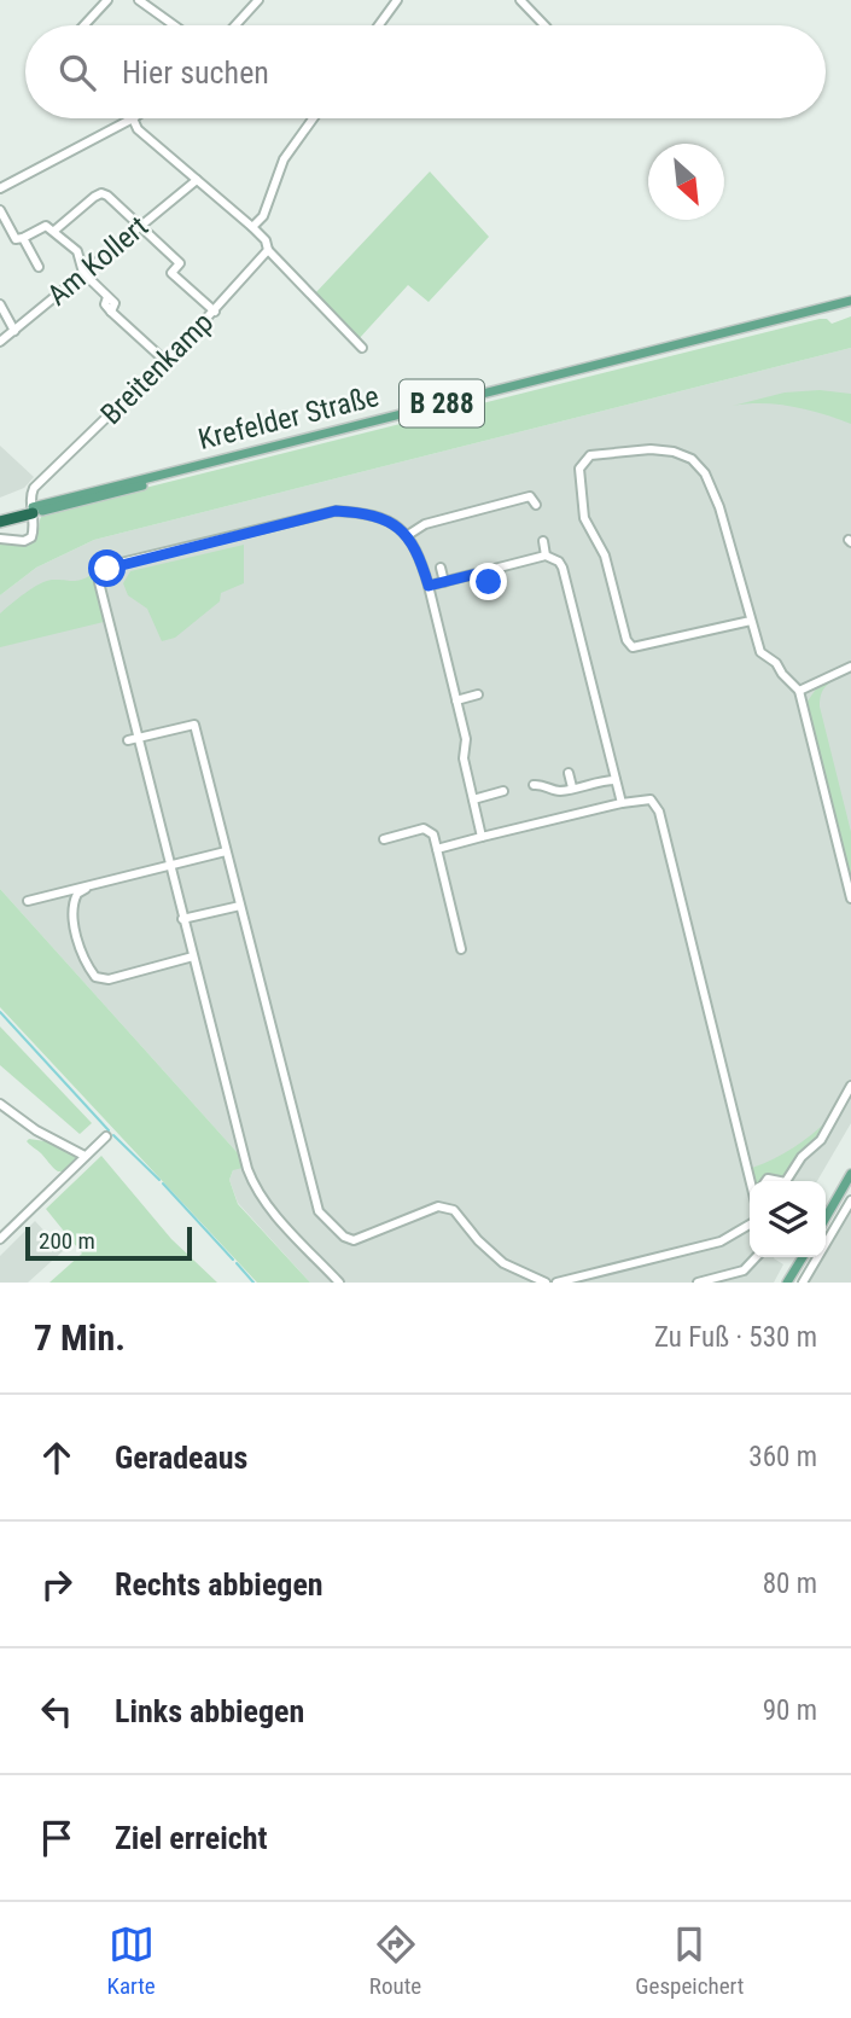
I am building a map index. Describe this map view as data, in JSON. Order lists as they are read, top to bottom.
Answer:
{
  "streets": {
    "highway": ["B 288", "Krefelder Straße"],
    "street": ["Am Kollert", "Breitenkamp"]
  },
  "crossings": [
    ["Breitenkamp", "Krefelder Straße"]
  ],
  "scale_bar": "200 m",
  "north": "bottom right",
  "page": {
    "search": "Hier suchen",
    "scale": "200 m",
    "heading": ["7 Min.", "Zu Fuß · 530 m"],
    "list": [
      ["Geradeaus", "360 m"],
      ["Rechts abbiegen", "80 m"],
      ["Links abbiegen", "90 m"],
      "Ziel erreicht"
    ],
    "nav": ["Karte", "Route", "Gespeichert"]
  }
}
